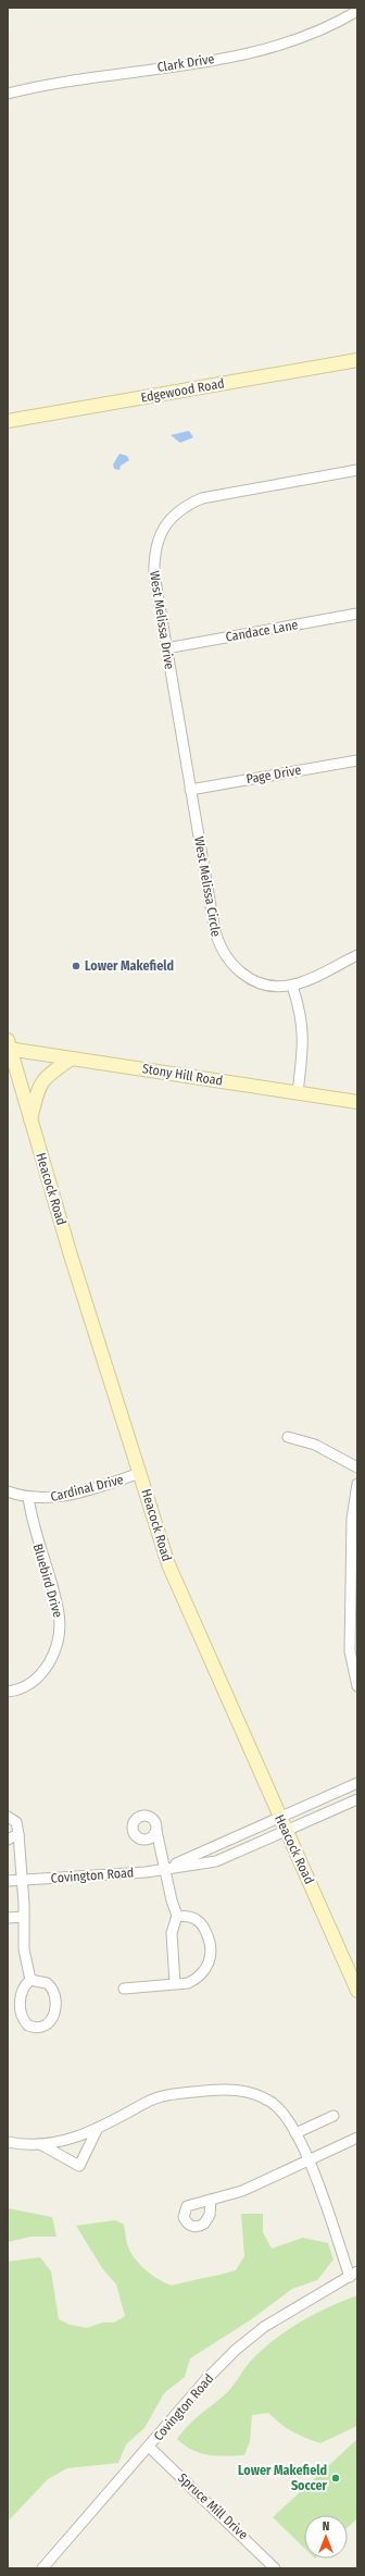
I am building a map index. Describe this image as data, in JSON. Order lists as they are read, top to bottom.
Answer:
{
  "streets": {
    "main road": ["Edgewood Road", "Stony Hill Road", "Heacock Road"],
    "street": [
      "Clark Drive",
      "West Melissa Drive",
      "Candace Lane",
      "Page Drive",
      "West Melissa Circle",
      "Cardinal Drive",
      "Bluebird Drive",
      "Covington Road",
      "Spruce Mill Drive"
    ]
  },
  "crossings": [
    ["West Melissa Drive", "Candace Lane"],
    ["West Melissa Drive", "Page Drive"],
    ["West Melissa Drive", "West Melissa Circle"],
    ["Page Drive", "West Melissa Circle"],
    ["Stony Hill Road", "Heacock Road"],
    ["Heacock Road", "Cardinal Drive"],
    ["Heacock Road", "Covington Road"],
    ["Cardinal Drive", "Bluebird Drive"],
    ["Covington Road", "Spruce Mill Drive"]
  ],
  "places": ["Lower Makefield", "Lower Makefield Soccer"],
  "north": "top"
}
